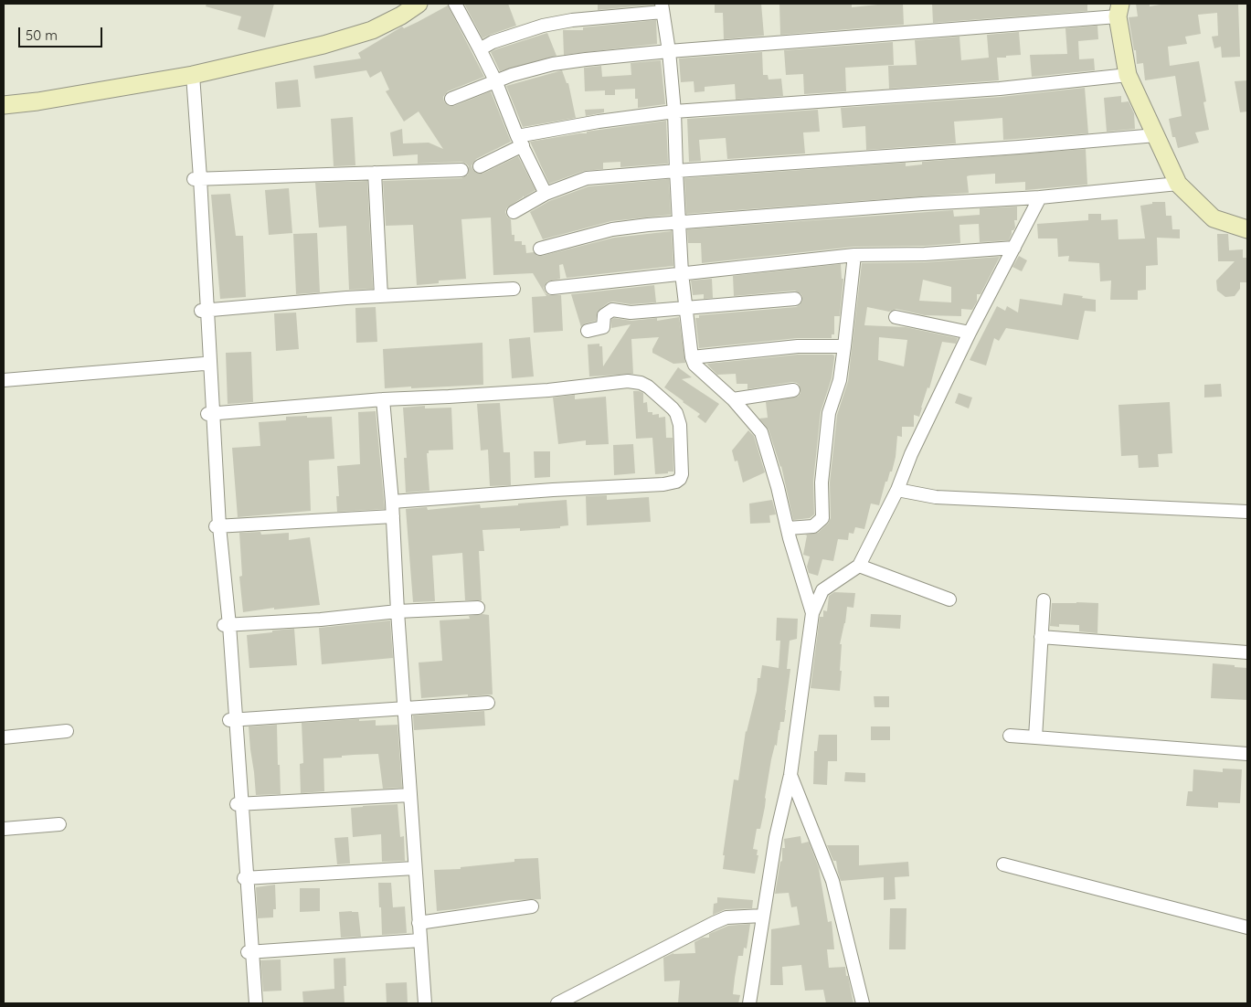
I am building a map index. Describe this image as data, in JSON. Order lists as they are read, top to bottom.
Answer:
{
  "scale_bar": "50 m"
}
